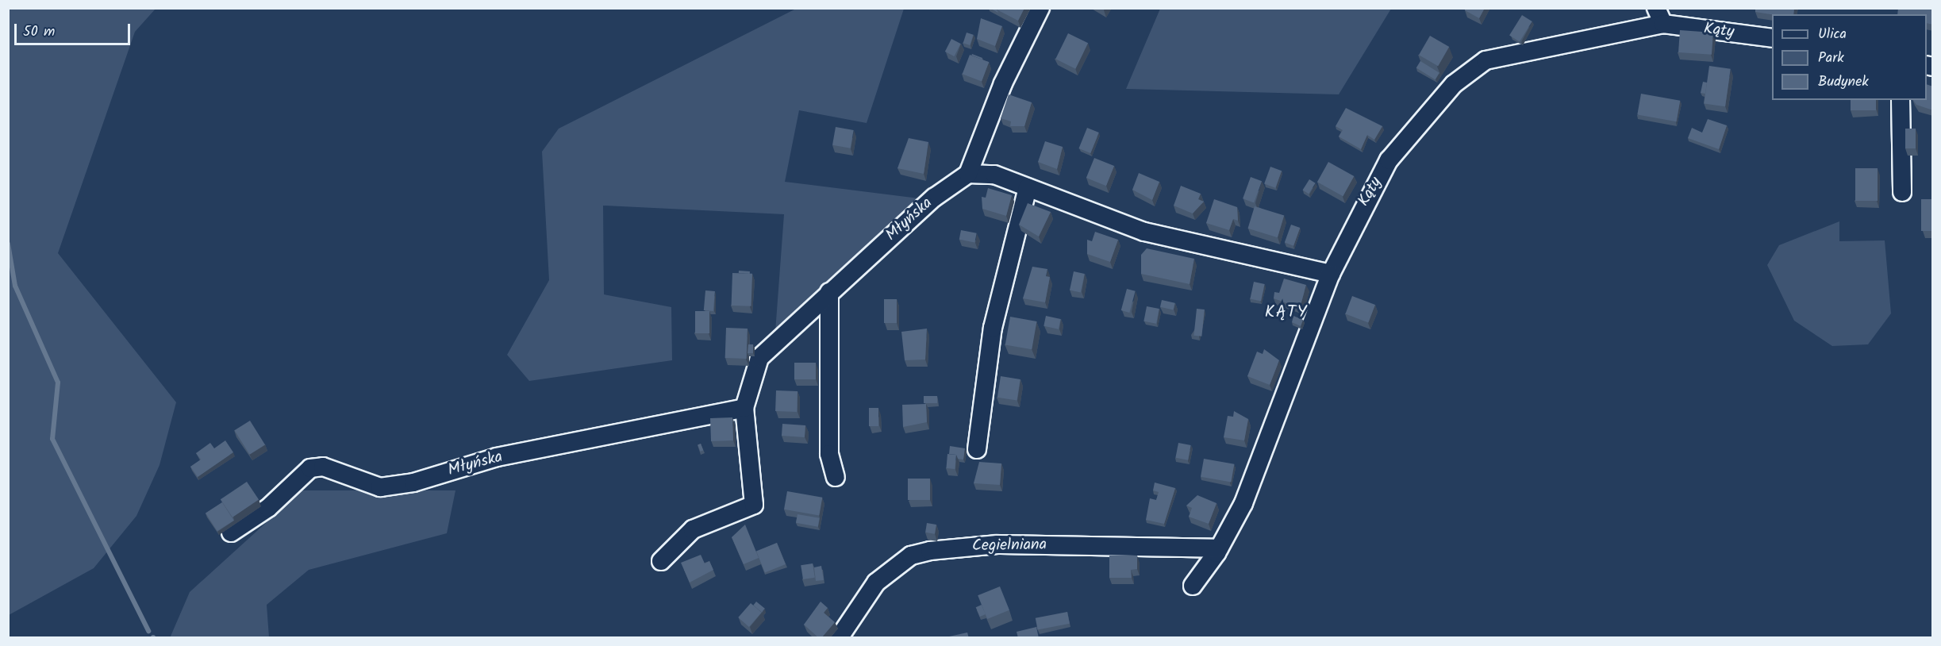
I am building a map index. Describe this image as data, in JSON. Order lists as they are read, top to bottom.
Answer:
{
  "streets": {
    "street": ["Kąty", "Młyńska", "Cegielniana"]
  },
  "districts": ["KĄTY"],
  "legend": ["Ulica", "Park", "Budynek"],
  "scale_bar": "50 m"
}
